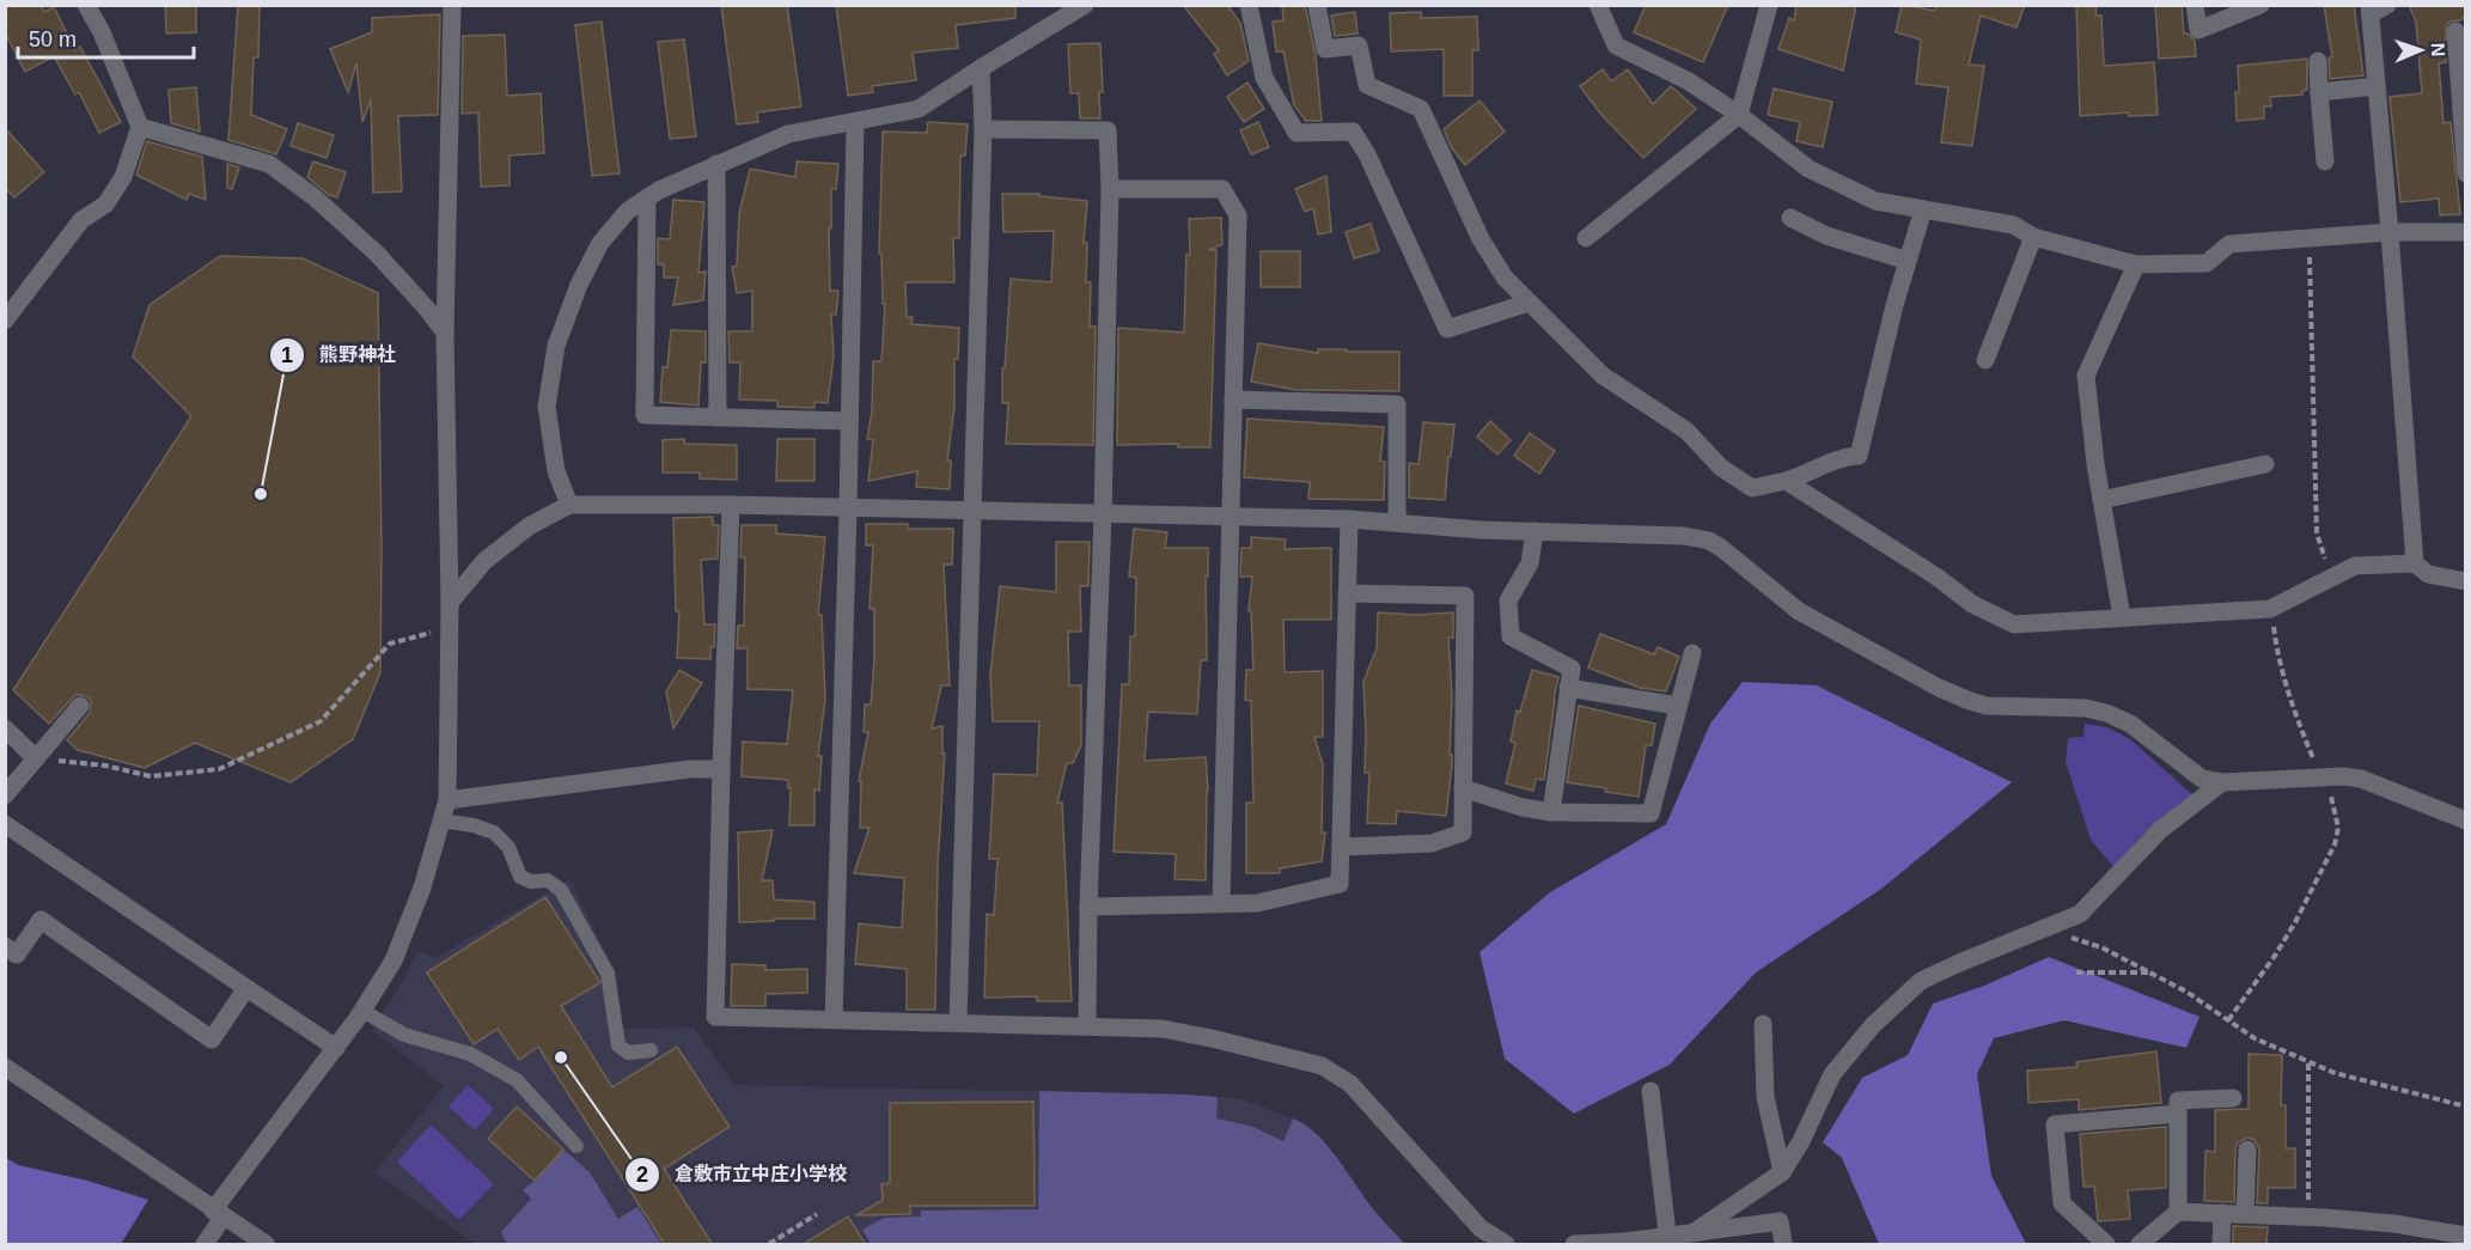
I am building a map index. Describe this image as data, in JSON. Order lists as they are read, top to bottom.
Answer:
{
  "places": ["熊野神社", "倉敷市立中庄小学校"],
  "scale_bar": "50 m",
  "north": "right"
}
